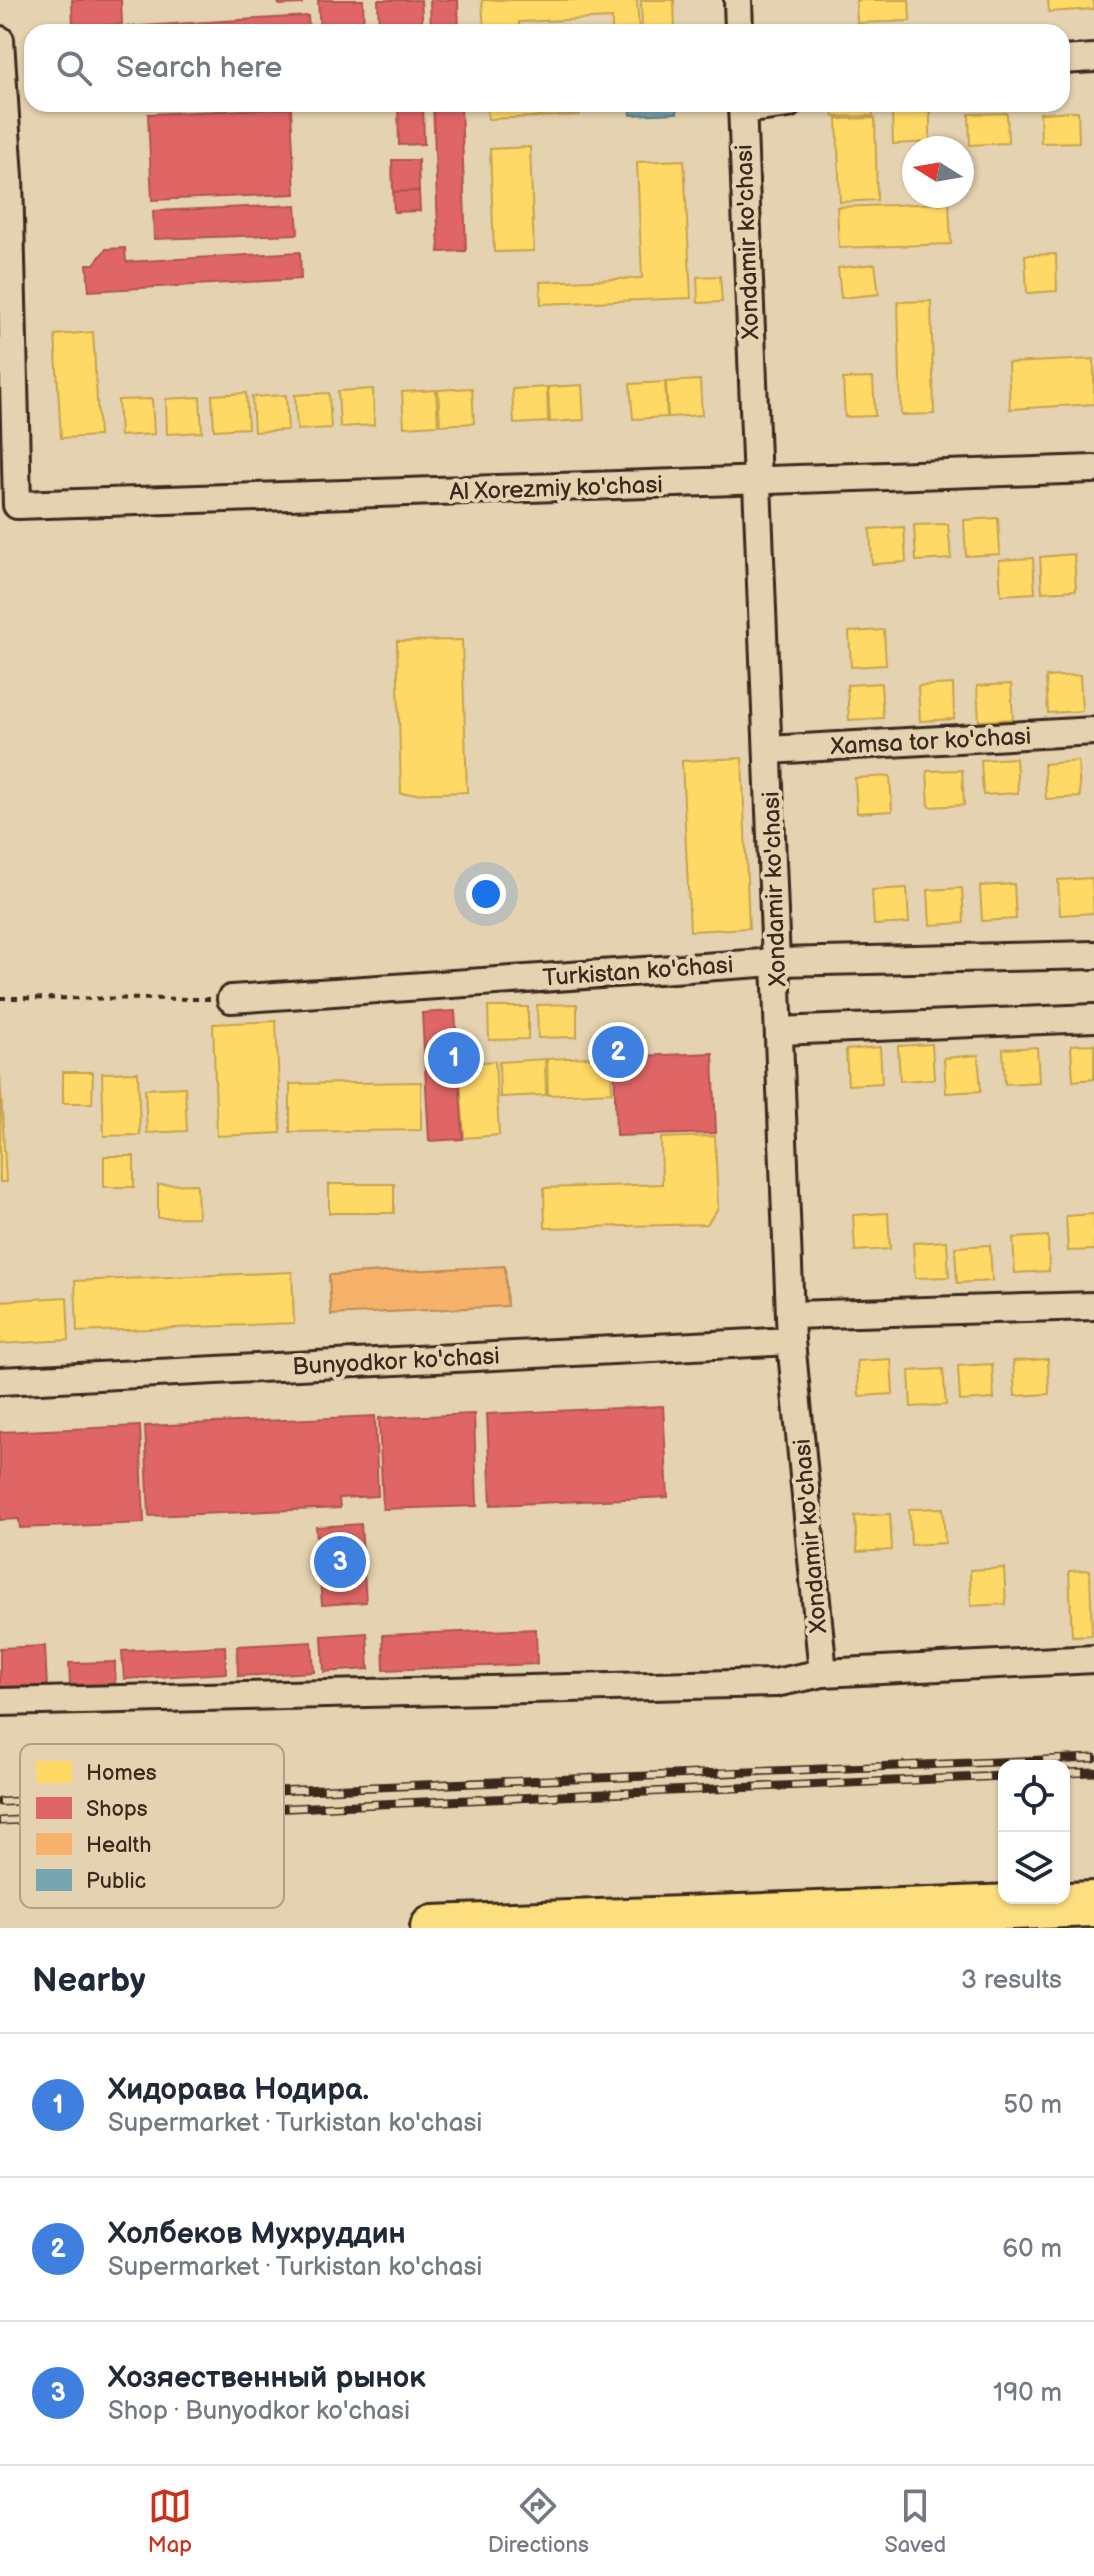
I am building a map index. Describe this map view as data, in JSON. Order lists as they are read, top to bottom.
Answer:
{
  "streets": {
    "street": [
      "Xondamir ko'chasi",
      "Al Xorezmiy ko'chasi",
      "Xamsa tor ko'chasi",
      "Turkistan ko'chasi",
      "Bunyodkor ko'chasi"
    ]
  },
  "crossings": [
    ["Xondamir ko'chasi", "Al Xorezmiy ko'chasi"],
    ["Xondamir ko'chasi", "Xamsa tor ko'chasi"],
    ["Xondamir ko'chasi", "Turkistan ko'chasi"],
    ["Xondamir ko'chasi", "Bunyodkor ko'chasi"]
  ],
  "legend": [
    "Homes",
    "Shops",
    "Health",
    "Public"
  ],
  "north": "left",
  "page": {
    "search": "Search here",
    "pins": ["2", "1", "3"],
    "heading": ["Nearby", "3 results"],
    "list": [
      {
        "mark": "1",
        "name": "Хидорава Нодира.",
        "note": "Supermarket · Turkistan ko'chasi",
        "value": "50 m"
      },
      {
        "mark": "2",
        "name": "Холбеков Мухруддин",
        "note": "Supermarket · Turkistan ko'chasi",
        "value": "60 m"
      },
      {
        "mark": "3",
        "name": "Хозяественный рынок",
        "note": "Shop · Bunyodkor ko'chasi",
        "value": "190 m"
      }
    ],
    "nav": ["Map", "Directions", "Saved"]
  }
}
